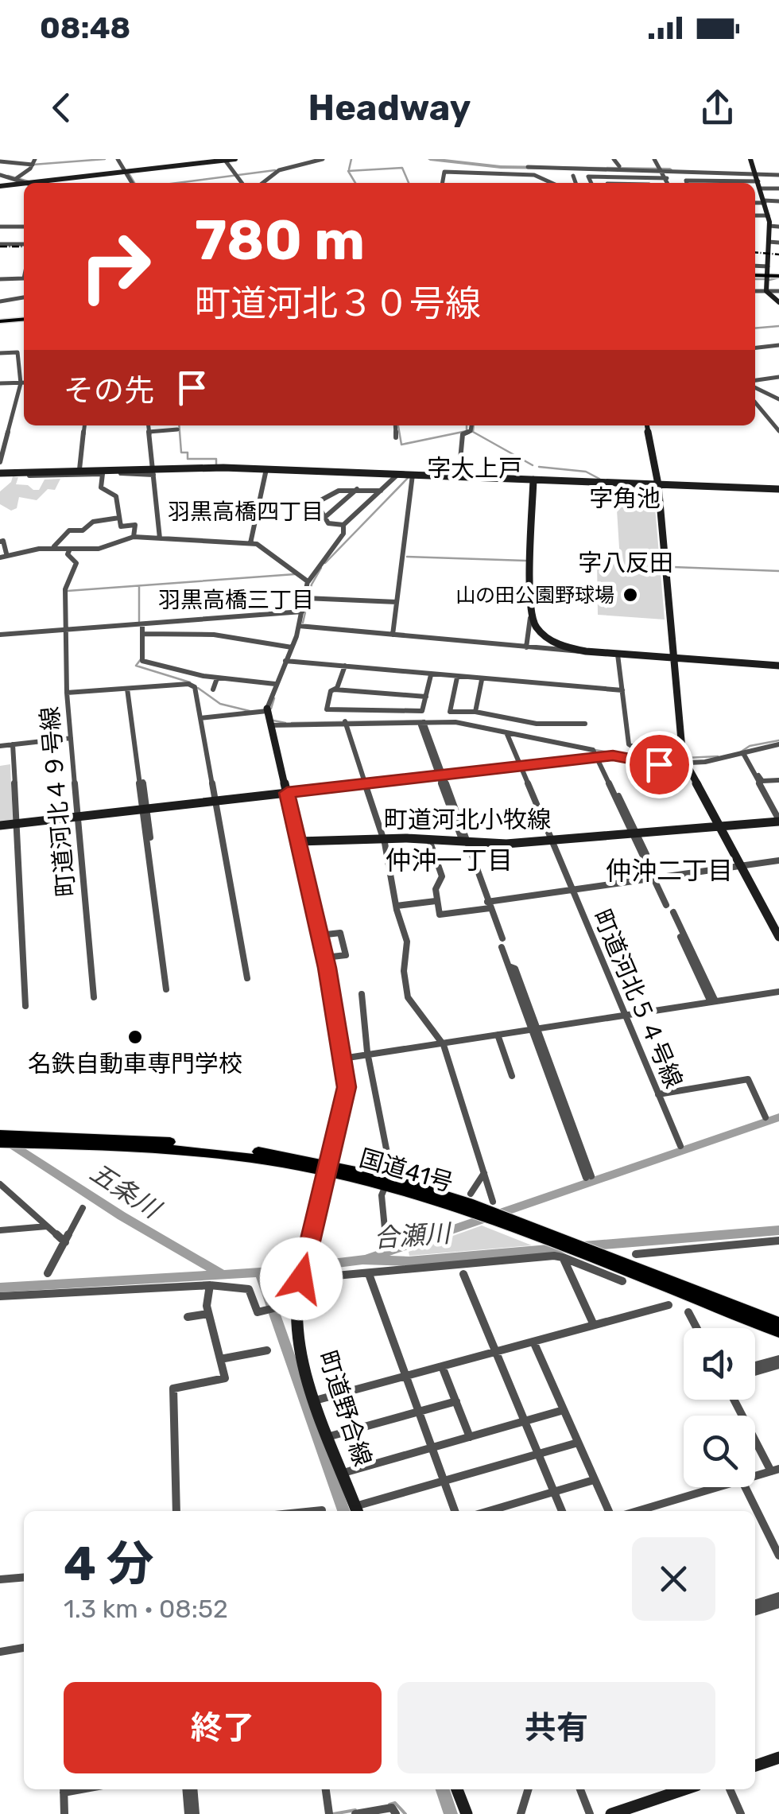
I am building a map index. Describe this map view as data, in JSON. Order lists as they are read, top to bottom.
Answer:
{
  "streets": {
    "highway": ["国道41号"],
    "street": [
      "町道河北４９号線",
      "町道河北小牧線",
      "町道河北５４号線",
      "町道野合線"
    ]
  },
  "crossings": [
    ["町道河北小牧線", "町道河北５４号線"],
    ["町道河北小牧線", "町道野合線"],
    ["国道41号", "町道野合線"]
  ],
  "districts": [
    "字大上戸",
    "字角池",
    "羽黒高橋四丁目",
    "字八反田",
    "羽黒高橋三丁目",
    "仲沖一丁目",
    "仲沖二丁目"
  ],
  "water": ["五条川", "合瀬川"],
  "places": ["山の田公園野球場", "名鉄自動車専門学校"],
  "page": {
    "status": "08:48",
    "header": "Headway",
    "turn": ["780 m", "町道河北３０号線"],
    "then": "その先",
    "heading": ["4 分", "1.3 km · 08:52"],
    "buttons": ["終了", "共有"]
  }
}
